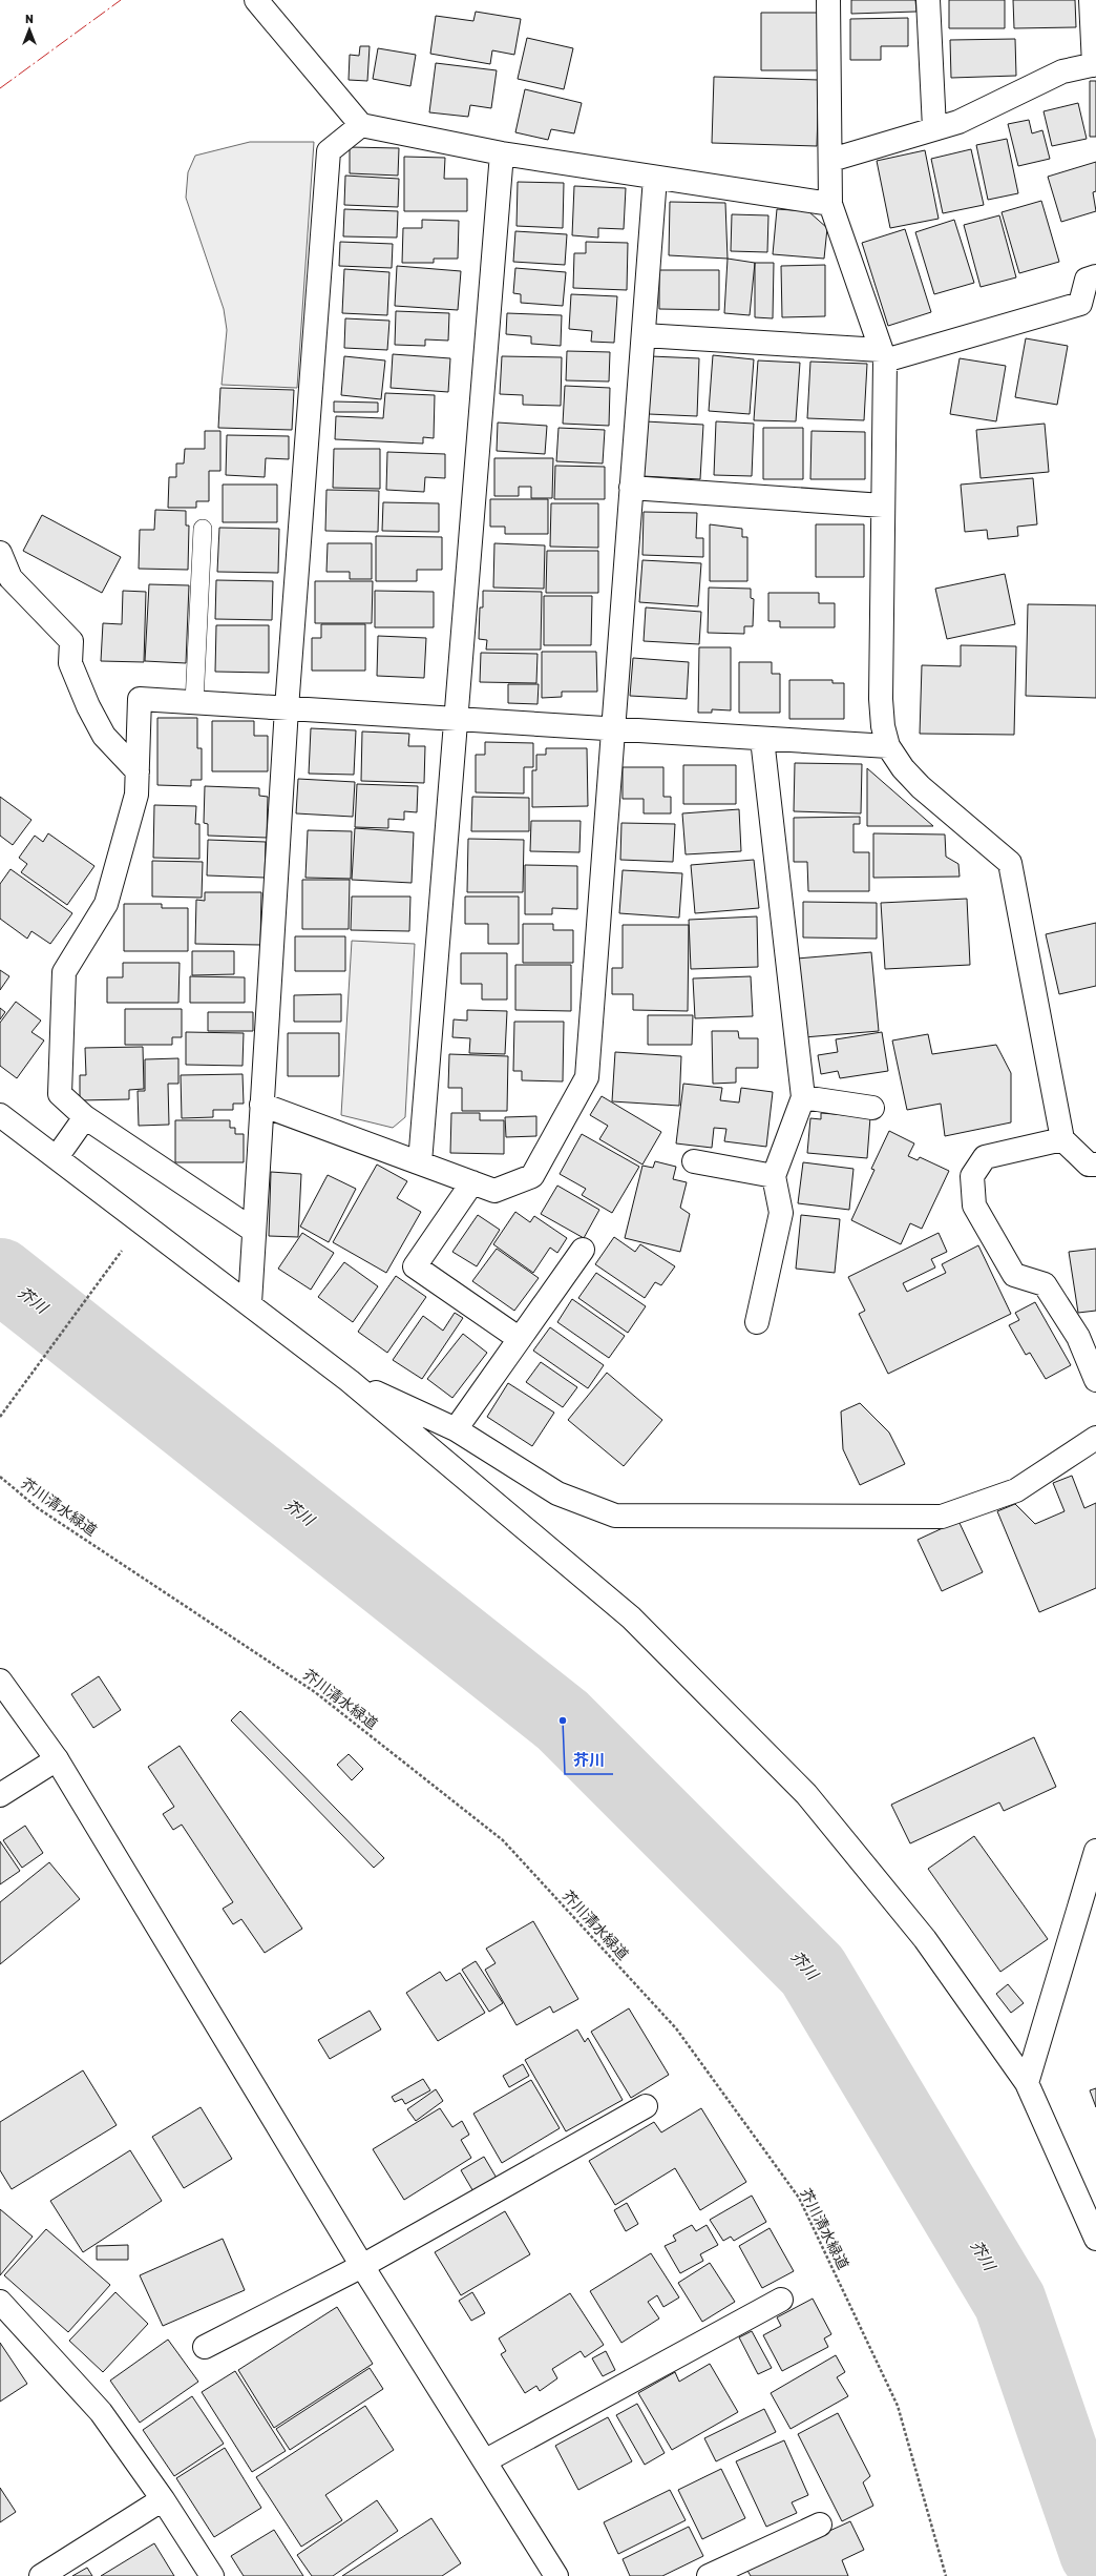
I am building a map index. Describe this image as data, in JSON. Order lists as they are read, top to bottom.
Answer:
{
  "streets": {
    "path": ["芥川清水緑道"]
  },
  "water": ["芥川"],
  "places": ["芥川"],
  "north": "top"
}
